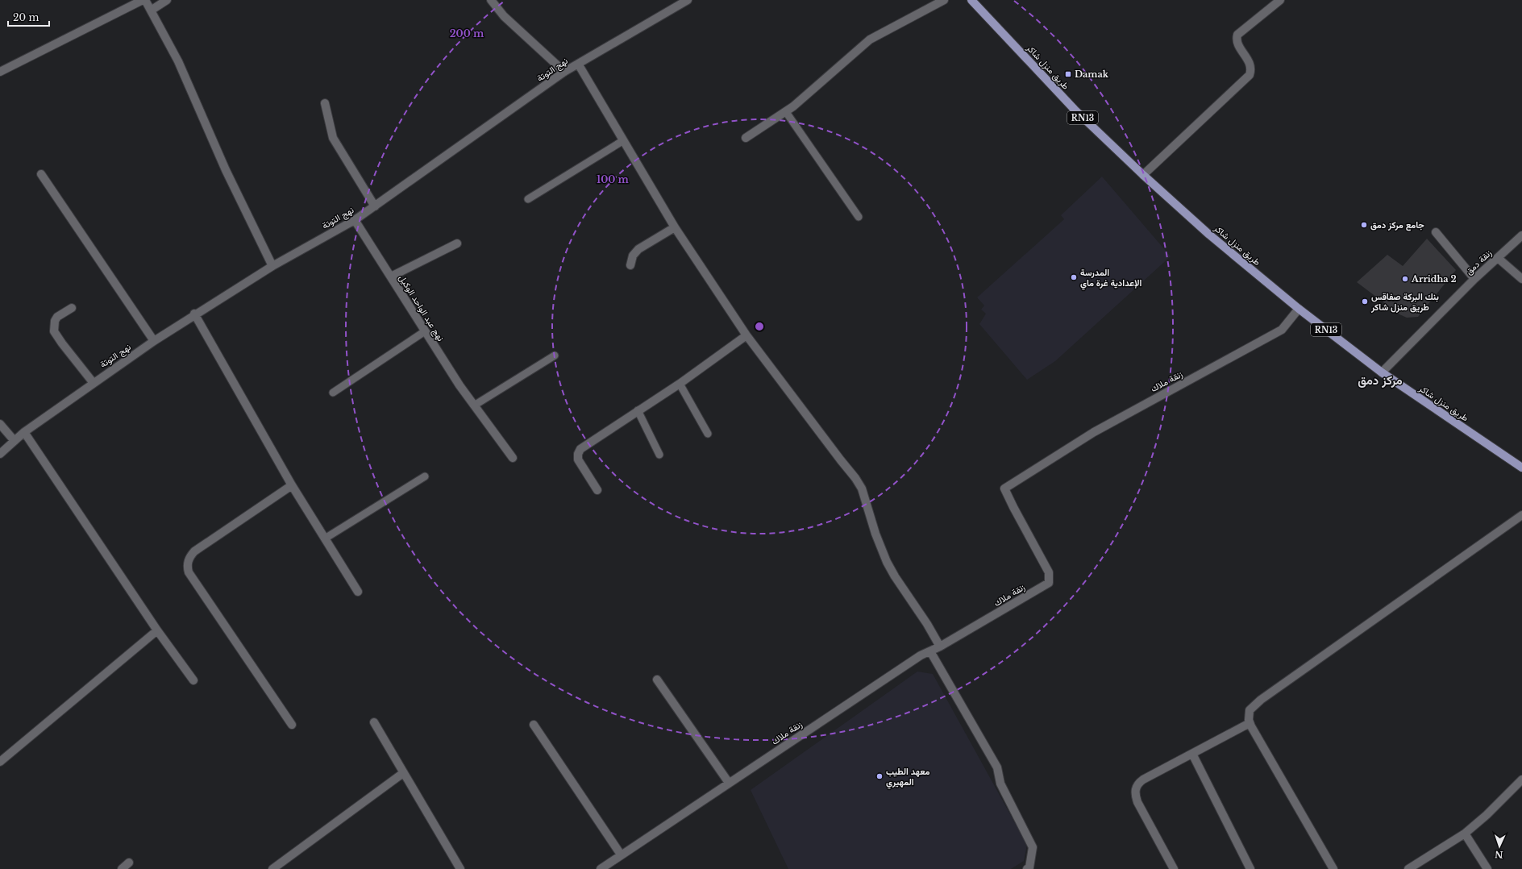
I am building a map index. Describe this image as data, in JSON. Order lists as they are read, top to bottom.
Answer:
{
  "streets": {
    "main road": ["طريق منزل شاكر", "RN13"],
    "street": [
      "نهج التوتة",
      "زنقة دمق",
      "نهج عبد الواحد الوكيل",
      "زنقة ملاك"
    ]
  },
  "crossings": [
    ["طريق منزل شاكر", "زنقة دمق"],
    ["طريق منزل شاكر", "زنقة ملاك"],
    ["نهج التوتة", "نهج عبد الواحد الوكيل"]
  ],
  "districts": ["مركز دمق"],
  "places": {
    "transit": ["Damak"],
    "other": [
      "جامع مركز دمق",
      "المدرسة الإعدادية غرة ماي",
      "Arridha 2",
      "بنك البركة صفاقس طريق منزل شاكر",
      "معهد الطيب المهيري"
    ]
  },
  "scale_bar": "20 m",
  "north": "bottom",
  "rings": ["200 m", "100 m"]
}
